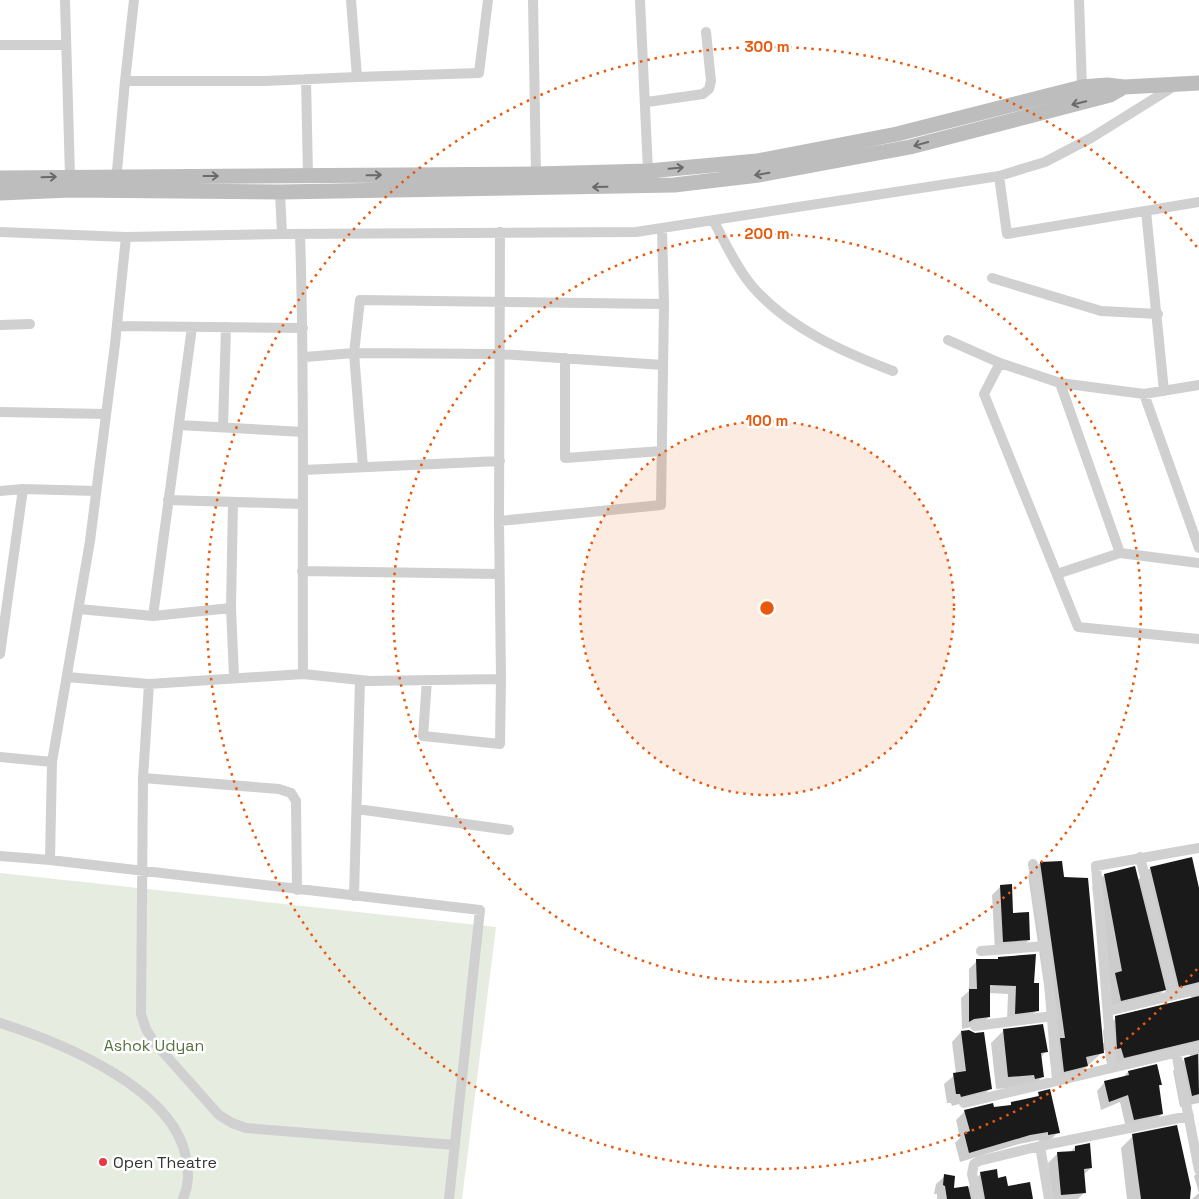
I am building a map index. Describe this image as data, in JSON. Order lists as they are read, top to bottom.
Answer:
{
  "parks": ["Ashok Udyan"],
  "places": ["Open Theatre"],
  "rings": ["300 m", "200 m", "100 m"]
}
